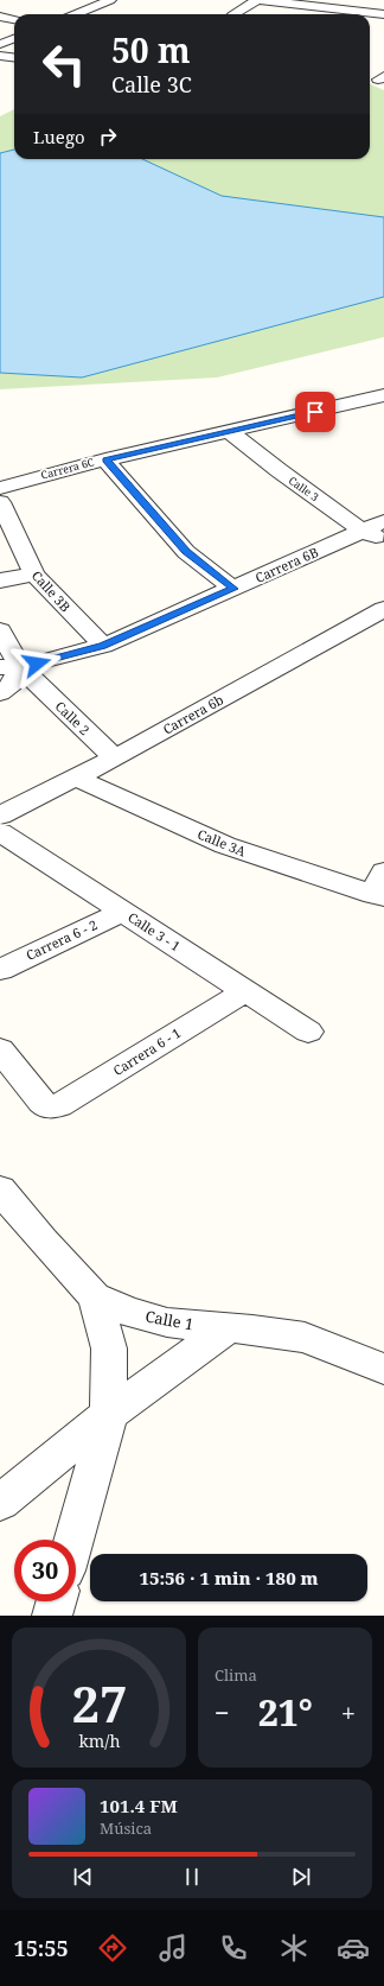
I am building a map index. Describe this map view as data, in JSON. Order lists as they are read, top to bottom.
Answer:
{
  "streets": {
    "street": [
      "Carrera 6C",
      "Calle 3",
      "Carrera 6B",
      "Calle 3B",
      "Carrera 6b",
      "Calle 2",
      "Calle 3A",
      "Calle 3 - 1",
      "Carrera 6 - 2",
      "Carrera 6 - 1",
      "Calle 1"
    ]
  },
  "crossings": [
    ["Carrera 6C", "Calle 3"],
    ["Calle 3", "Carrera 6B"],
    ["Carrera 6B", "Calle 3B"],
    ["Carrera 6B", "Calle 2"],
    ["Carrera 6b", "Calle 2"],
    ["Carrera 6b", "Calle 3A"],
    ["Calle 3 - 1", "Carrera 6 - 2"],
    ["Calle 3 - 1", "Carrera 6 - 1"]
  ],
  "page": {
    "turn": ["50 m", "Calle 3C"],
    "then": "Luego",
    "limit": "30",
    "trip": "15:56 · 1 min · 180 m",
    "tile": "Clima",
    "heat": ["−", "21°", "+"],
    "song": ["101.4 FM", "Música"],
    "tabs": "15:55",
    "gauge": ["27", "km/h"]
  }
}
